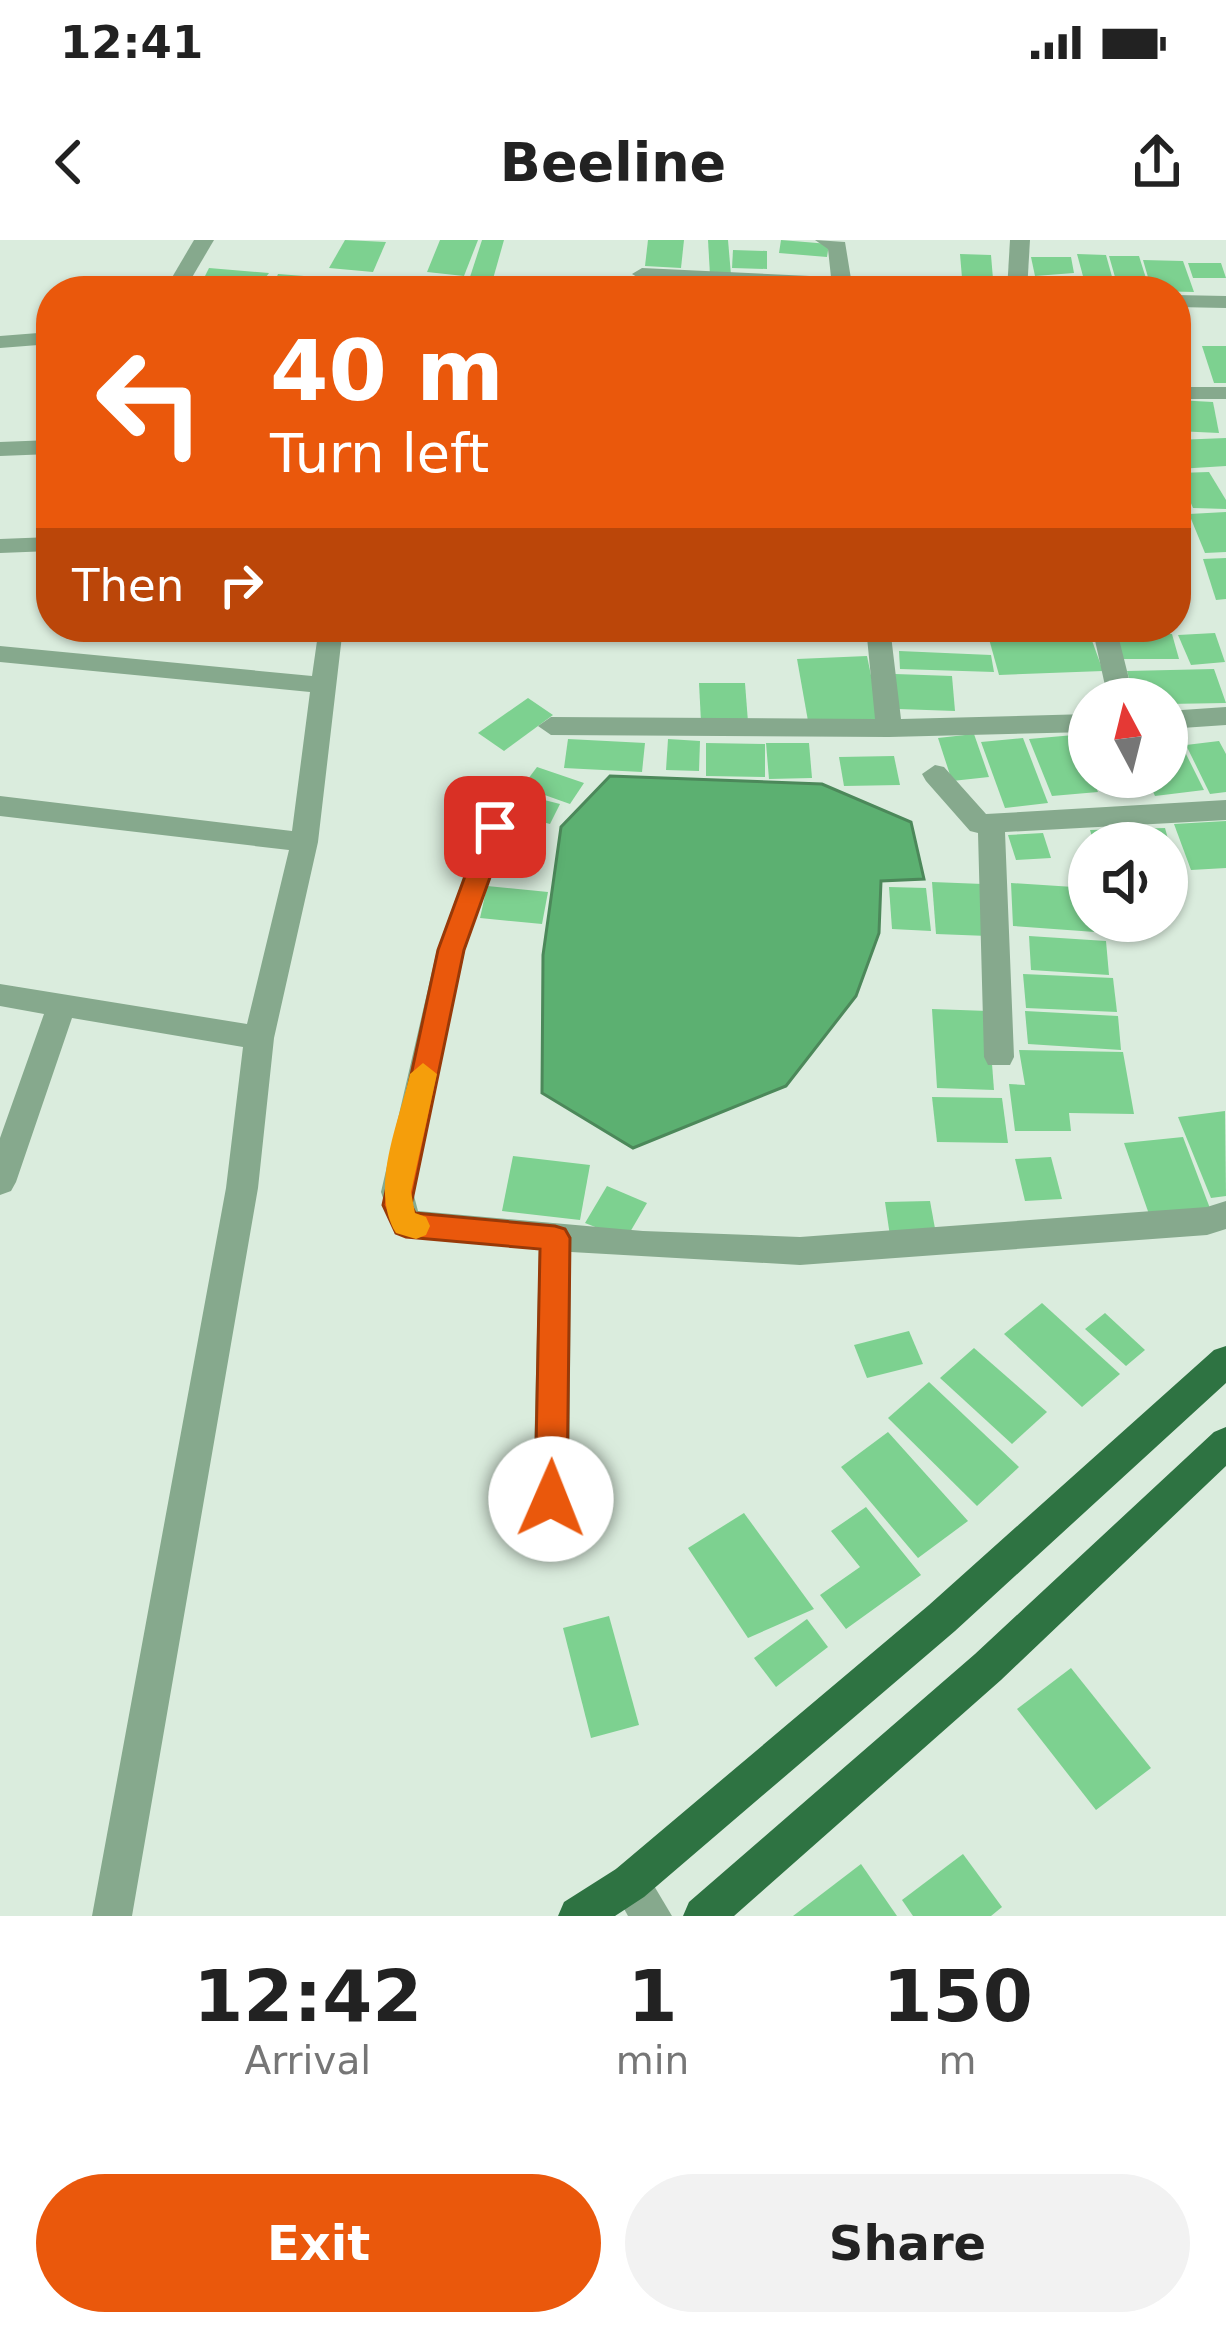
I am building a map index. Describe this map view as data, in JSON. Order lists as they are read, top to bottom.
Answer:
{
  "north": "top",
  "page": {
    "status": "12:41",
    "header": "Beeline",
    "turn": ["40 m", "Turn left"],
    "then": "Then",
    "eta": [
      "12:42",
      "Arrival",
      "1",
      "min",
      "150",
      "m"
    ],
    "buttons": ["Exit", "Share"]
  }
}
